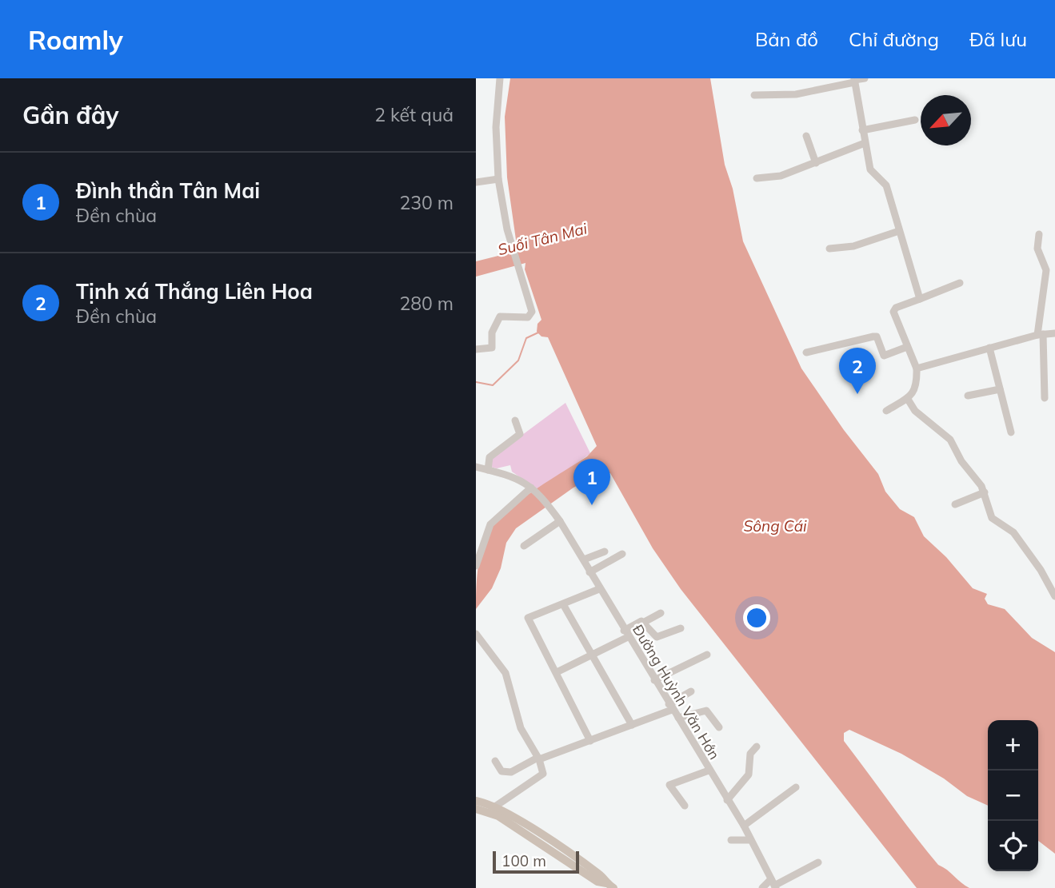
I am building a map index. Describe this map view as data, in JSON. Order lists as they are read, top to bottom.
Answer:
{
  "streets": {
    "street": ["Đường Huỳnh Văn Hớn"]
  },
  "water": ["Suối Tân Mai", "Sông Cái"],
  "scale_bar": "100 m",
  "north": "bottom left",
  "page": {
    "header": "Roamly",
    "nav": ["Bản đồ", "Chỉ đường", "Đã lưu"],
    "heading": ["Gần đây", "2 kết quả"],
    "list": [
      {
        "mark": "1",
        "name": "Đình thần Tân Mai",
        "note": "Đền chùa",
        "value": "230 m"
      },
      {
        "mark": "2",
        "name": "Tịnh xá Thắng Liên Hoa",
        "note": "Đền chùa",
        "value": "280 m"
      }
    ],
    "pins": ["2", "1"],
    "map_buttons": ["+", "−"],
    "scale": "100 m"
  }
}
